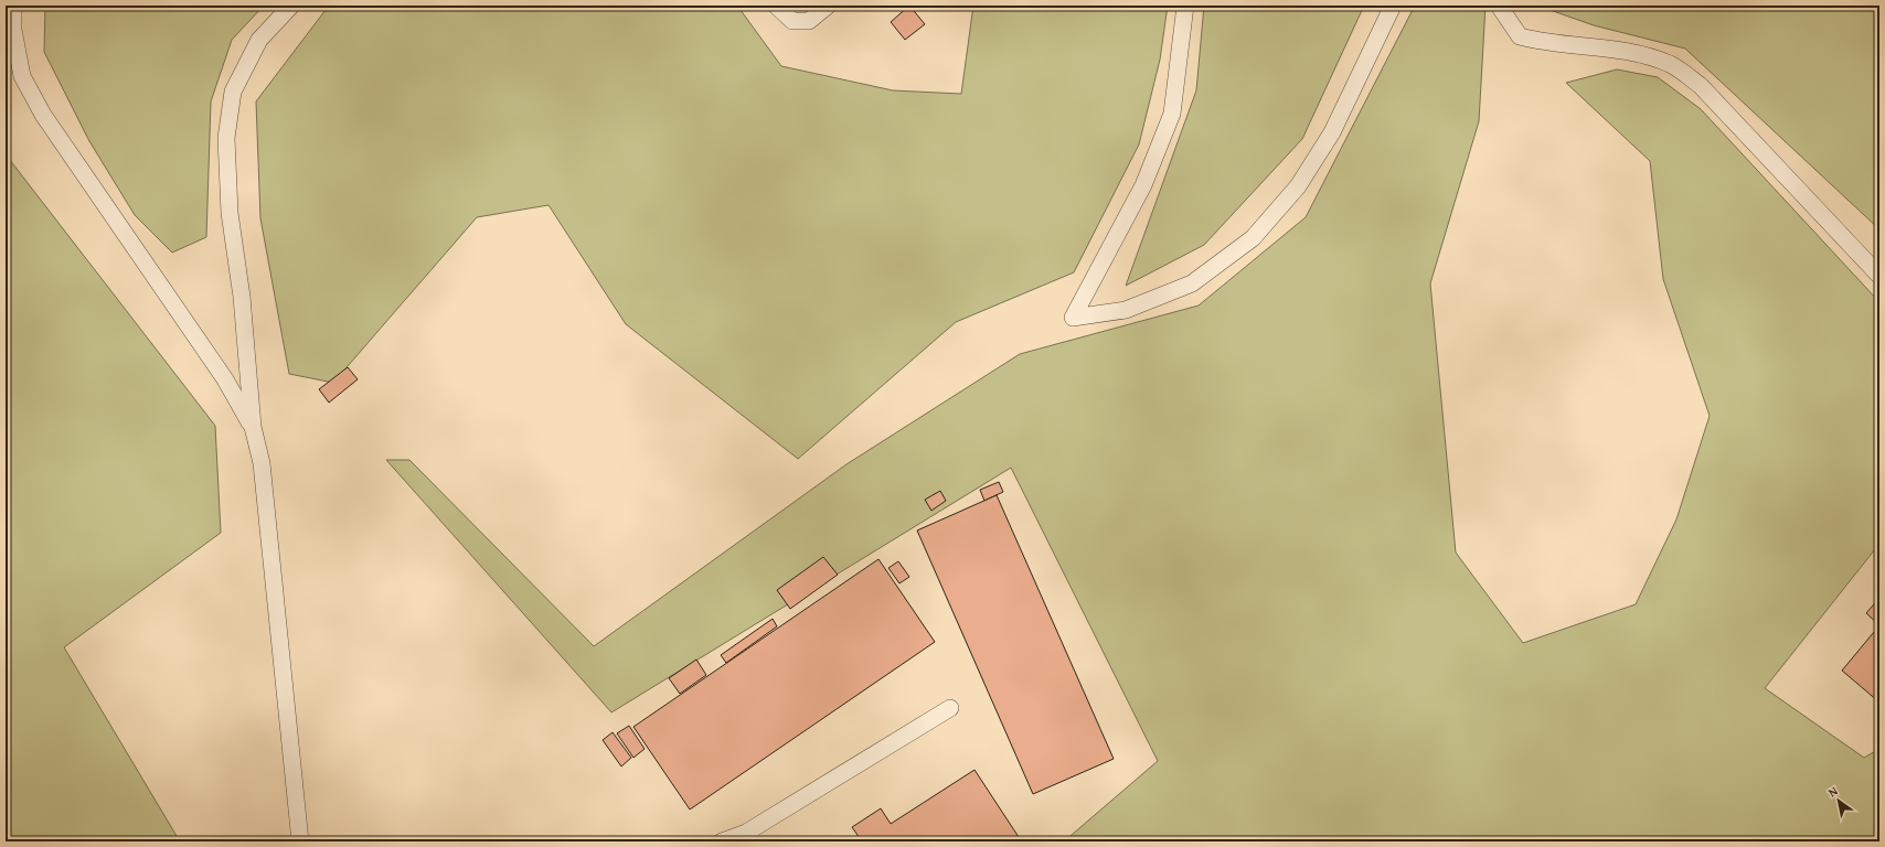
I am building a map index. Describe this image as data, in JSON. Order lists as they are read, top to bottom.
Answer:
{
  "north": "top left"
}
